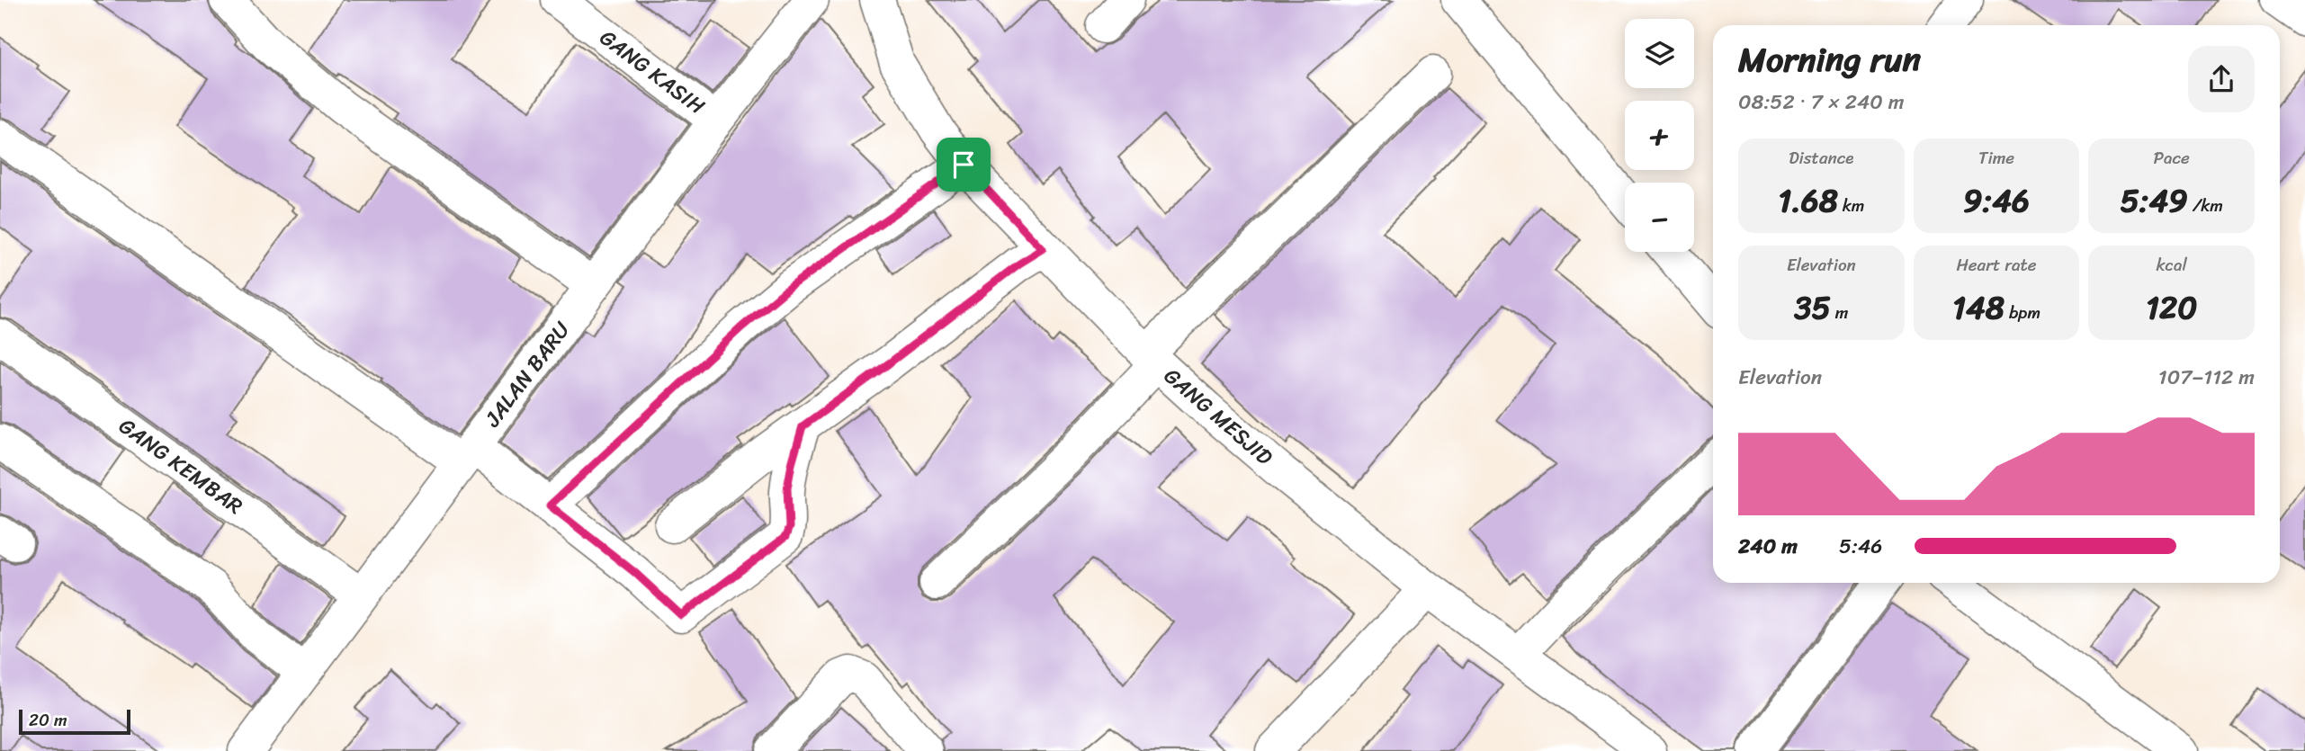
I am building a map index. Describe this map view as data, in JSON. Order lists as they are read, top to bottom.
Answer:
{
  "streets": {
    "street": [
      "GANG KASIH",
      "JALAN BARU",
      "GANG MESJID",
      "GANG KEMBAR"
    ]
  },
  "crossings": [
    ["GANG KASIH", "JALAN BARU"],
    ["JALAN BARU", "GANG KEMBAR"]
  ],
  "scale_bar": "20 m",
  "page": {
    "map_buttons": ["+", "−"],
    "heading": ["Morning run", "08:52 · 7 × 240 m"],
    "stats": [
      ["Distance", "1.68 km"],
      ["Time", "9:46"],
      ["Pace", "5:49 /km"],
      ["Elevation", "35 m"],
      ["Heart rate", "148 bpm"],
      ["kcal", "120"]
    ],
    "chart": ["Elevation", "107–112 m"],
    "list": [
      {
        "name": "240 m",
        "note": "5:46"
      }
    ],
    "scale": "20 m"
  }
}
